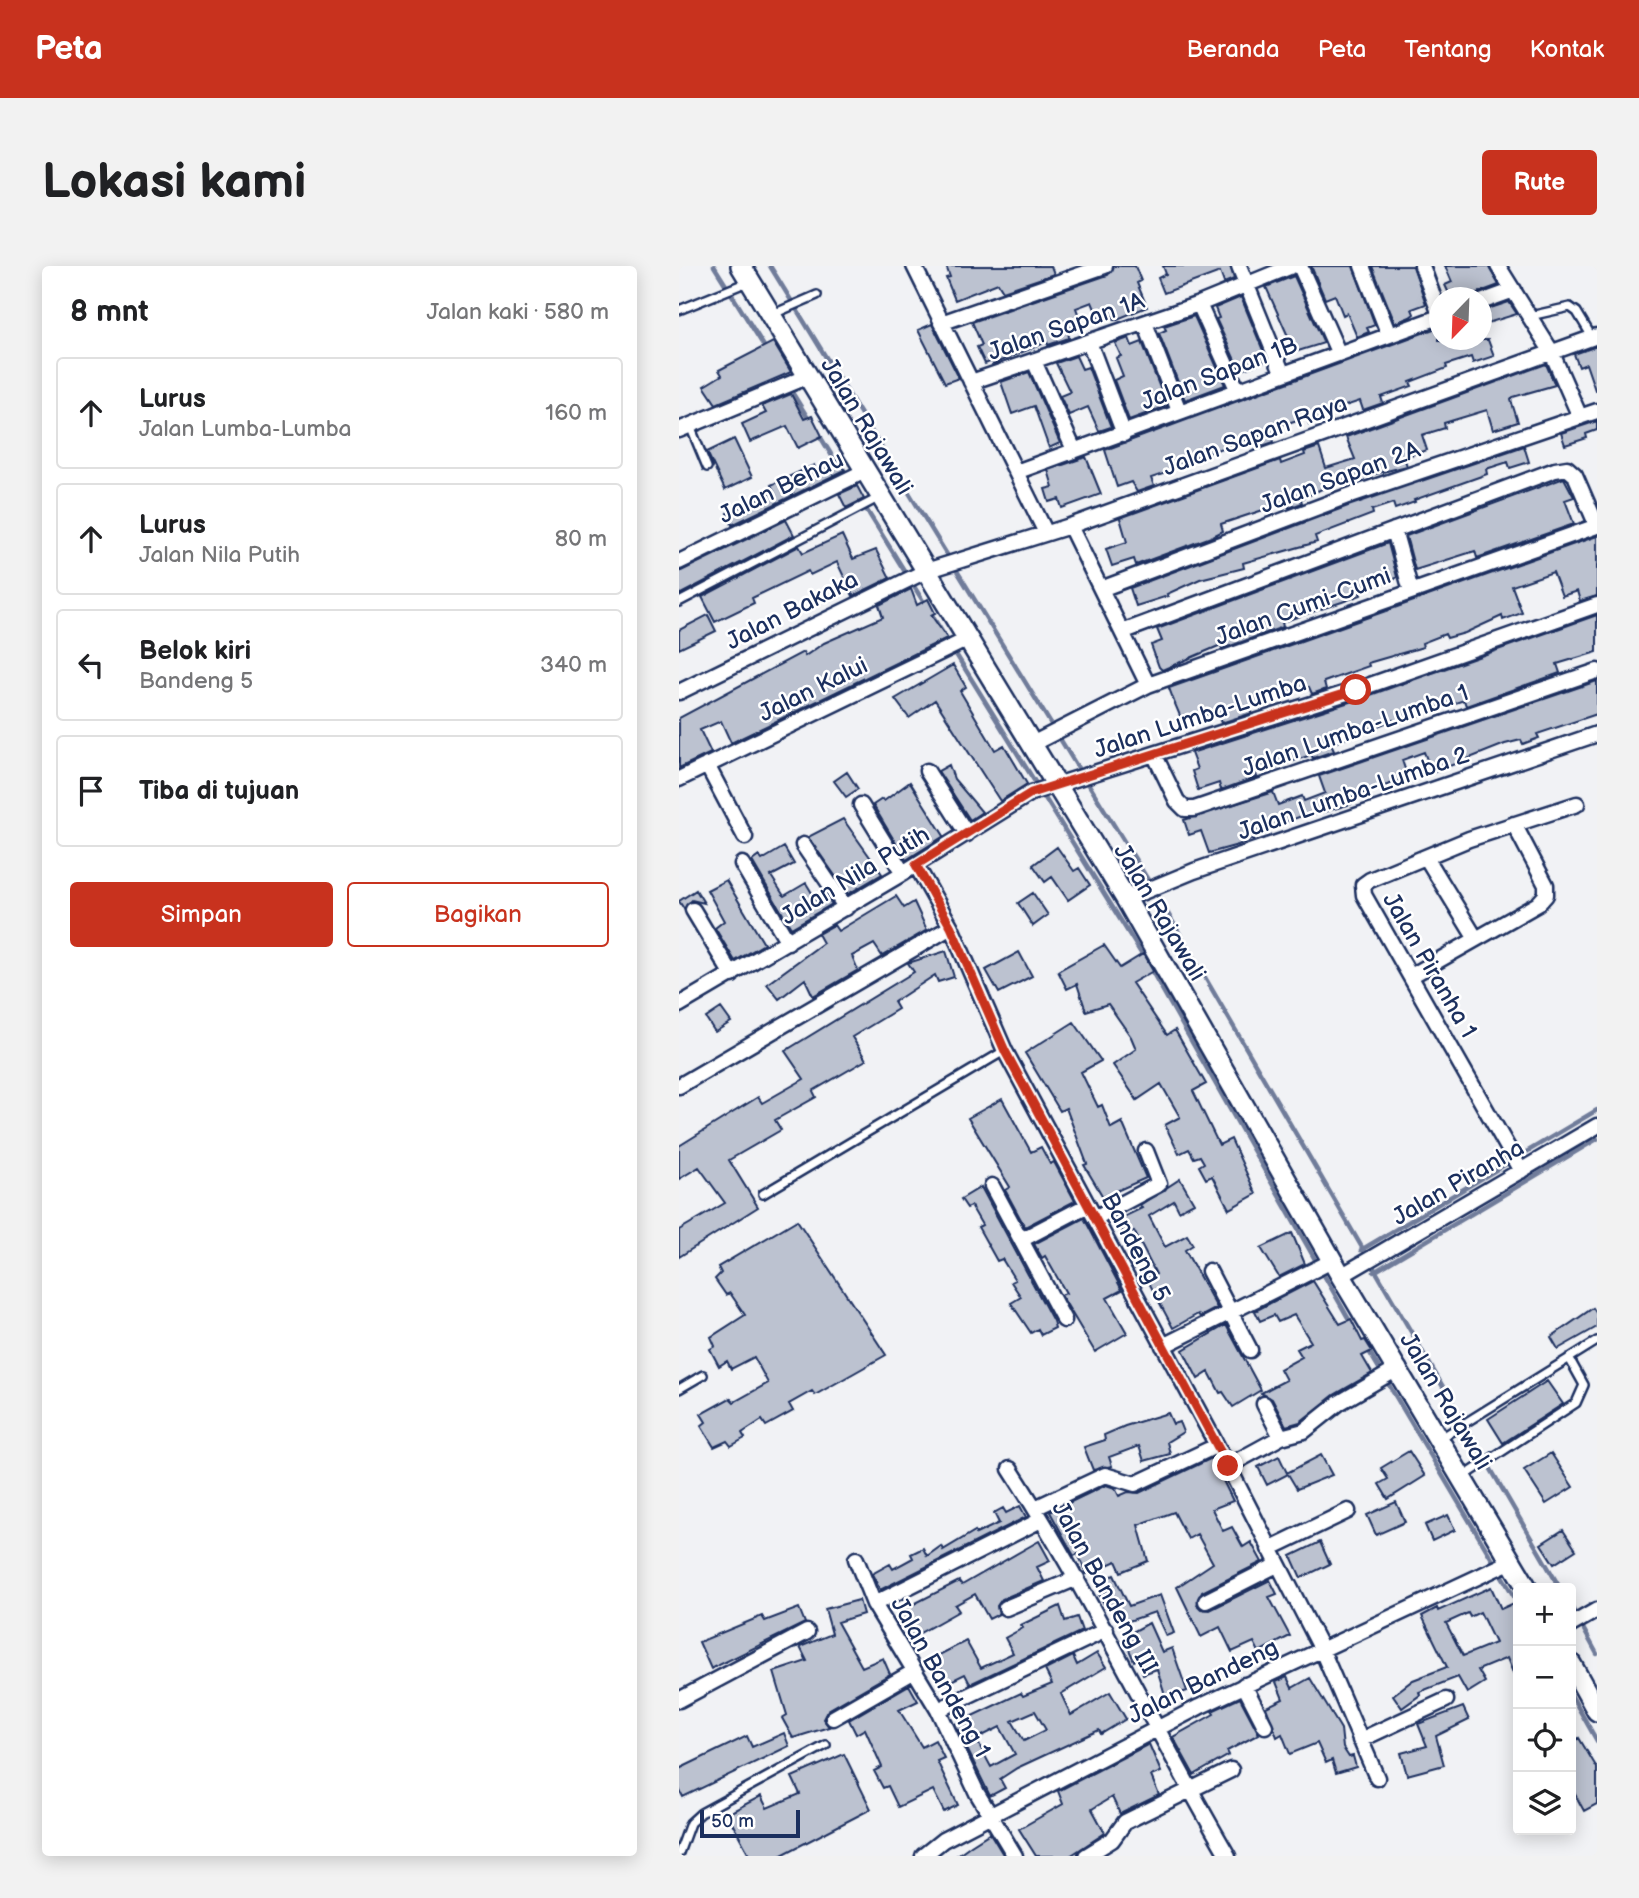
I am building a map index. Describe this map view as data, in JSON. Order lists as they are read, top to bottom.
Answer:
{
  "streets": {
    "main road": ["Jalan Rajawali"],
    "street": [
      "Jalan Sapan 1A",
      "Jalan Sapan 1B",
      "Jalan Sapan Raya",
      "Jalan Sapan 2A",
      "Jalan Behau",
      "Jalan Cumi-Cumi",
      "Jalan Bakaka",
      "Jalan Kalui",
      "Jalan Lumba-Lumba",
      "Jalan Lumba-Lumba 1",
      "Jalan Lumba-Lumba 2",
      "Jalan Nila Putih",
      "Jalan Piranha 1",
      "Jalan Piranha",
      "Bandeng 5",
      "Jalan Bandeng III",
      "Jalan Bandeng 1",
      "Jalan Bandeng"
    ]
  },
  "crossings": [
    ["Jalan Rajawali", "Jalan Sapan Raya"],
    ["Jalan Rajawali", "Jalan Behau"],
    ["Jalan Rajawali", "Jalan Cumi-Cumi"],
    ["Jalan Rajawali", "Jalan Bakaka"],
    ["Jalan Rajawali", "Jalan Kalui"],
    ["Jalan Rajawali", "Jalan Lumba-Lumba"],
    ["Jalan Rajawali", "Jalan Lumba-Lumba 2"],
    ["Jalan Rajawali", "Jalan Nila Putih"],
    ["Jalan Rajawali", "Jalan Piranha"],
    ["Jalan Rajawali", "Jalan Bandeng"],
    ["Jalan Sapan Raya", "Jalan Bakaka"],
    ["Jalan Lumba-Lumba", "Jalan Lumba-Lumba 1"],
    ["Jalan Lumba-Lumba", "Jalan Nila Putih"],
    ["Jalan Nila Putih", "Bandeng 5"],
    ["Jalan Piranha 1", "Jalan Piranha"],
    ["Jalan Piranha", "Bandeng 5"],
    ["Bandeng 5", "Jalan Bandeng"],
    ["Jalan Bandeng III", "Jalan Bandeng"],
    ["Jalan Bandeng 1", "Jalan Bandeng"]
  ],
  "scale_bar": "50 m",
  "north": "bottom left",
  "page": {
    "header": "Peta",
    "nav": [
      "Beranda",
      "Peta",
      "Tentang",
      "Kontak"
    ],
    "buttons": [
      "Rute",
      ["Simpan", "Bagikan"]
    ],
    "title": "Lokasi kami",
    "heading": ["8 mnt", "Jalan kaki · 580 m"],
    "list": [
      ["Lurus", "Jalan Lumba-Lumba", "160 m"],
      ["Lurus", "Jalan Nila Putih", "80 m"],
      ["Belok kiri", "Bandeng 5", "340 m"],
      "Tiba di tujuan"
    ],
    "map_buttons": ["+", "−"],
    "scale": "50 m"
  }
}
